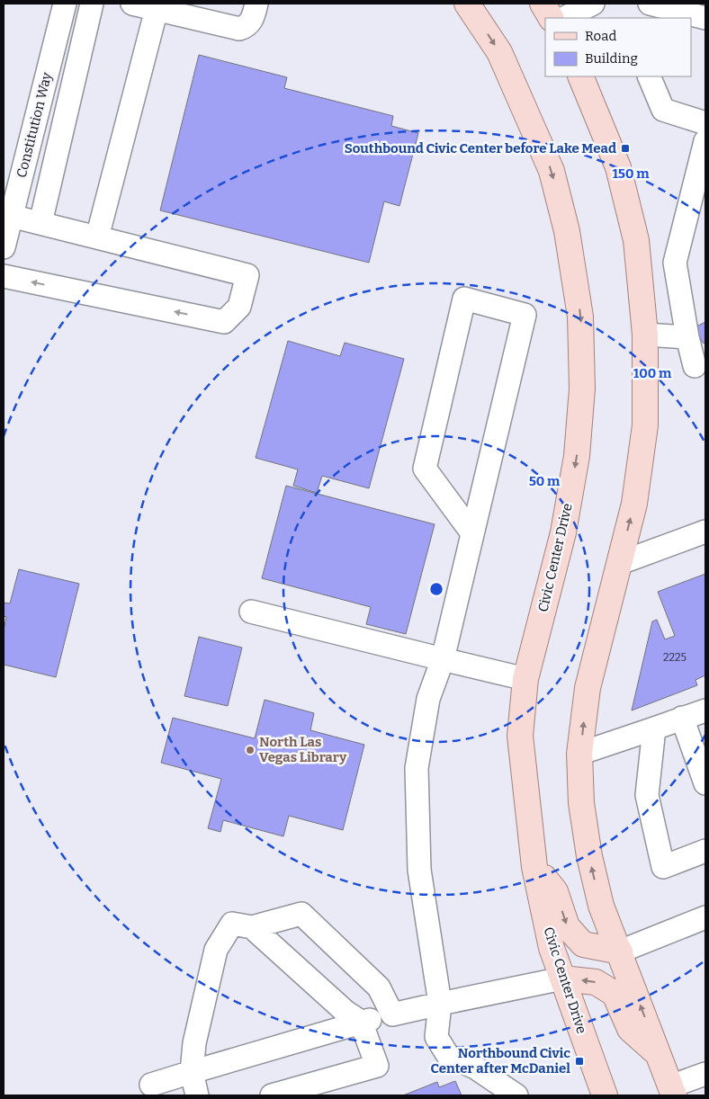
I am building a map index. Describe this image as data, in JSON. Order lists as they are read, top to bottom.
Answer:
{
  "streets": {
    "main road": ["Civic Center Drive"],
    "street": ["Constitution Way"]
  },
  "places": {
    "transit": ["Southbound Civic Center before Lake Mead", "Northbound Civic Center after McDaniel"],
    "other": ["North Las Vegas Library"]
  },
  "house_numbers": ["2225"],
  "legend": ["Road", "Building"],
  "rings": ["150 m", "100 m", "50 m"]
}
